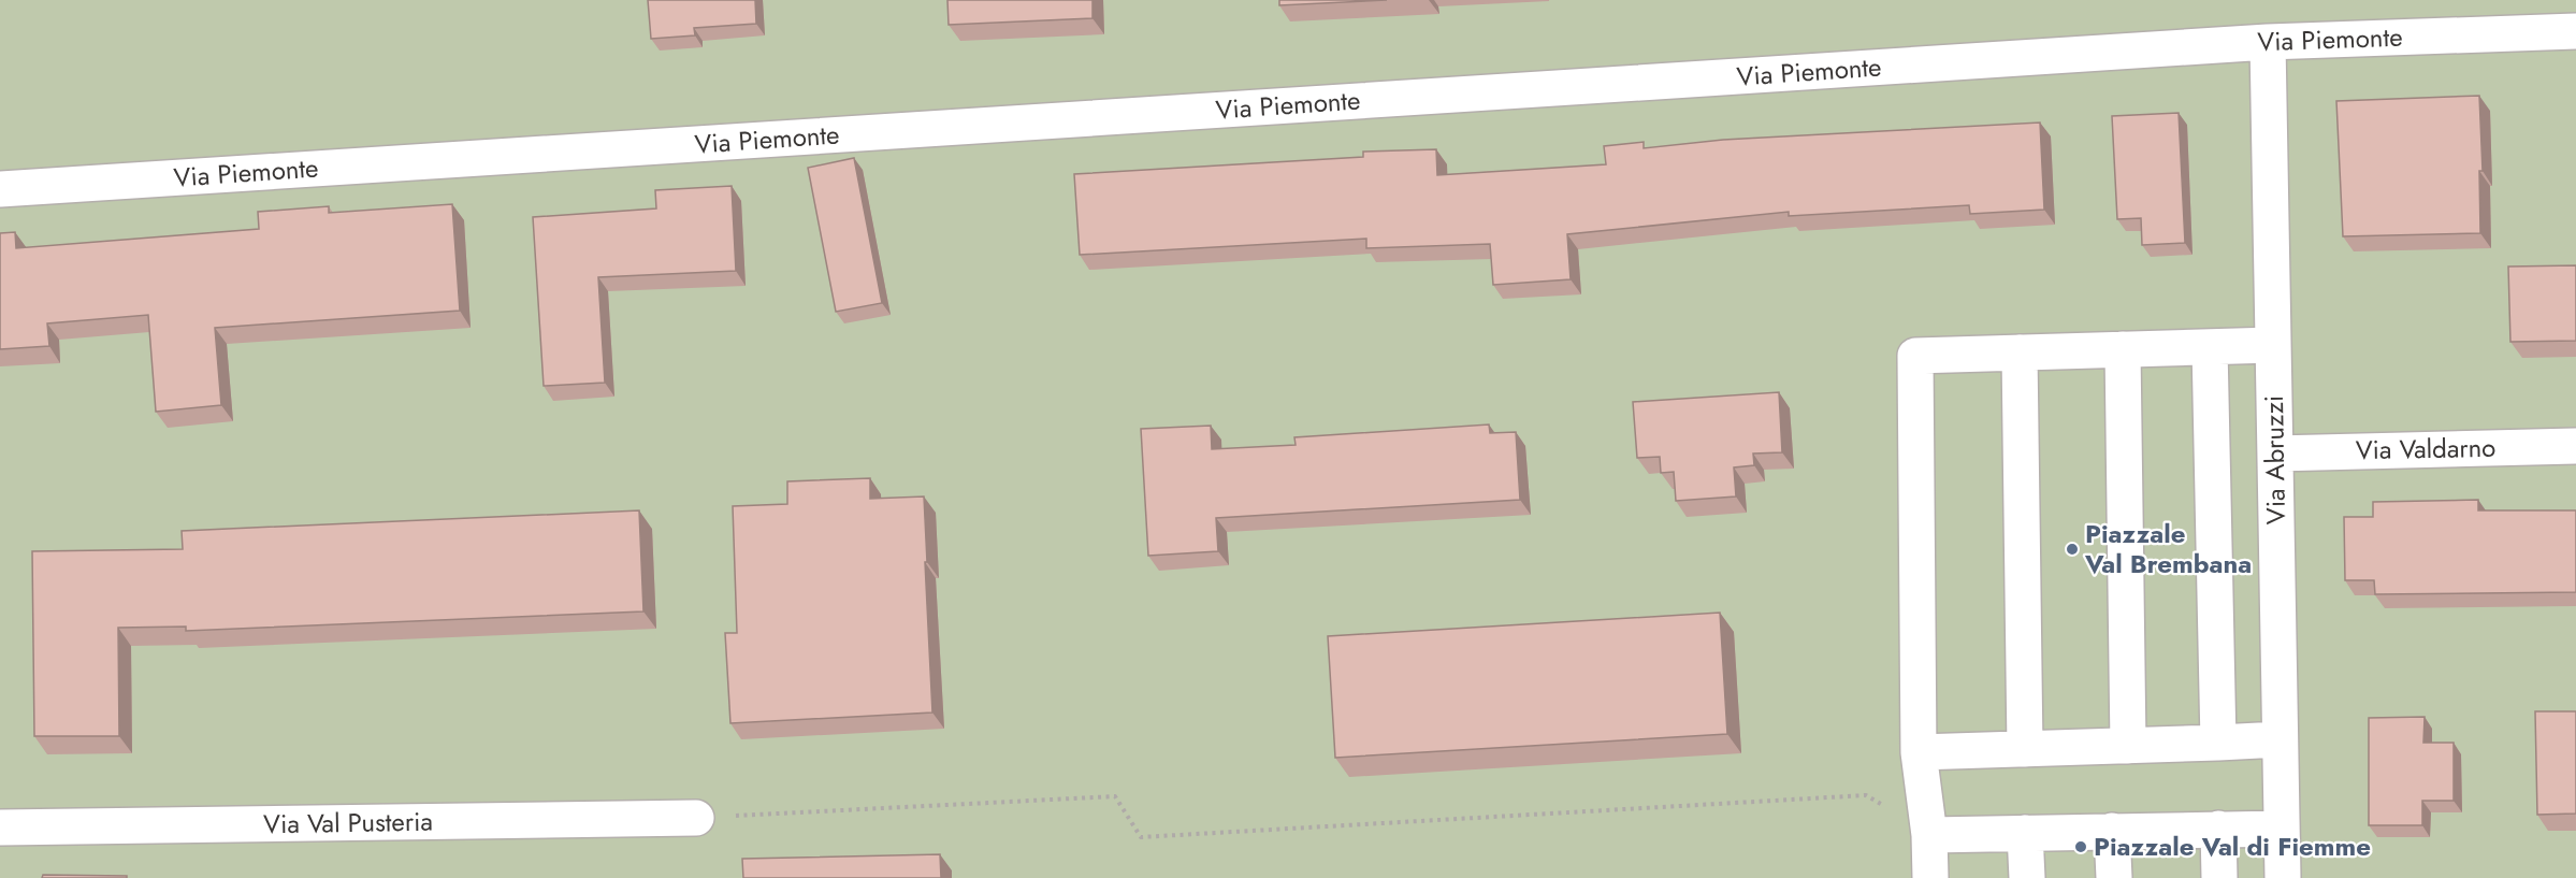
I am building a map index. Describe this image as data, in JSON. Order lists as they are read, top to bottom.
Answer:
{
  "streets": {
    "street": [
      "Via Piemonte",
      "Via Valdarno",
      "Via Abruzzi",
      "Via Val Pusteria"
    ]
  },
  "crossings": [
    ["Via Piemonte", "Via Abruzzi"],
    ["Via Valdarno", "Via Abruzzi"]
  ],
  "places": ["Piazzale Val Brembana", "Piazzale Val di Fiemme"]
}
